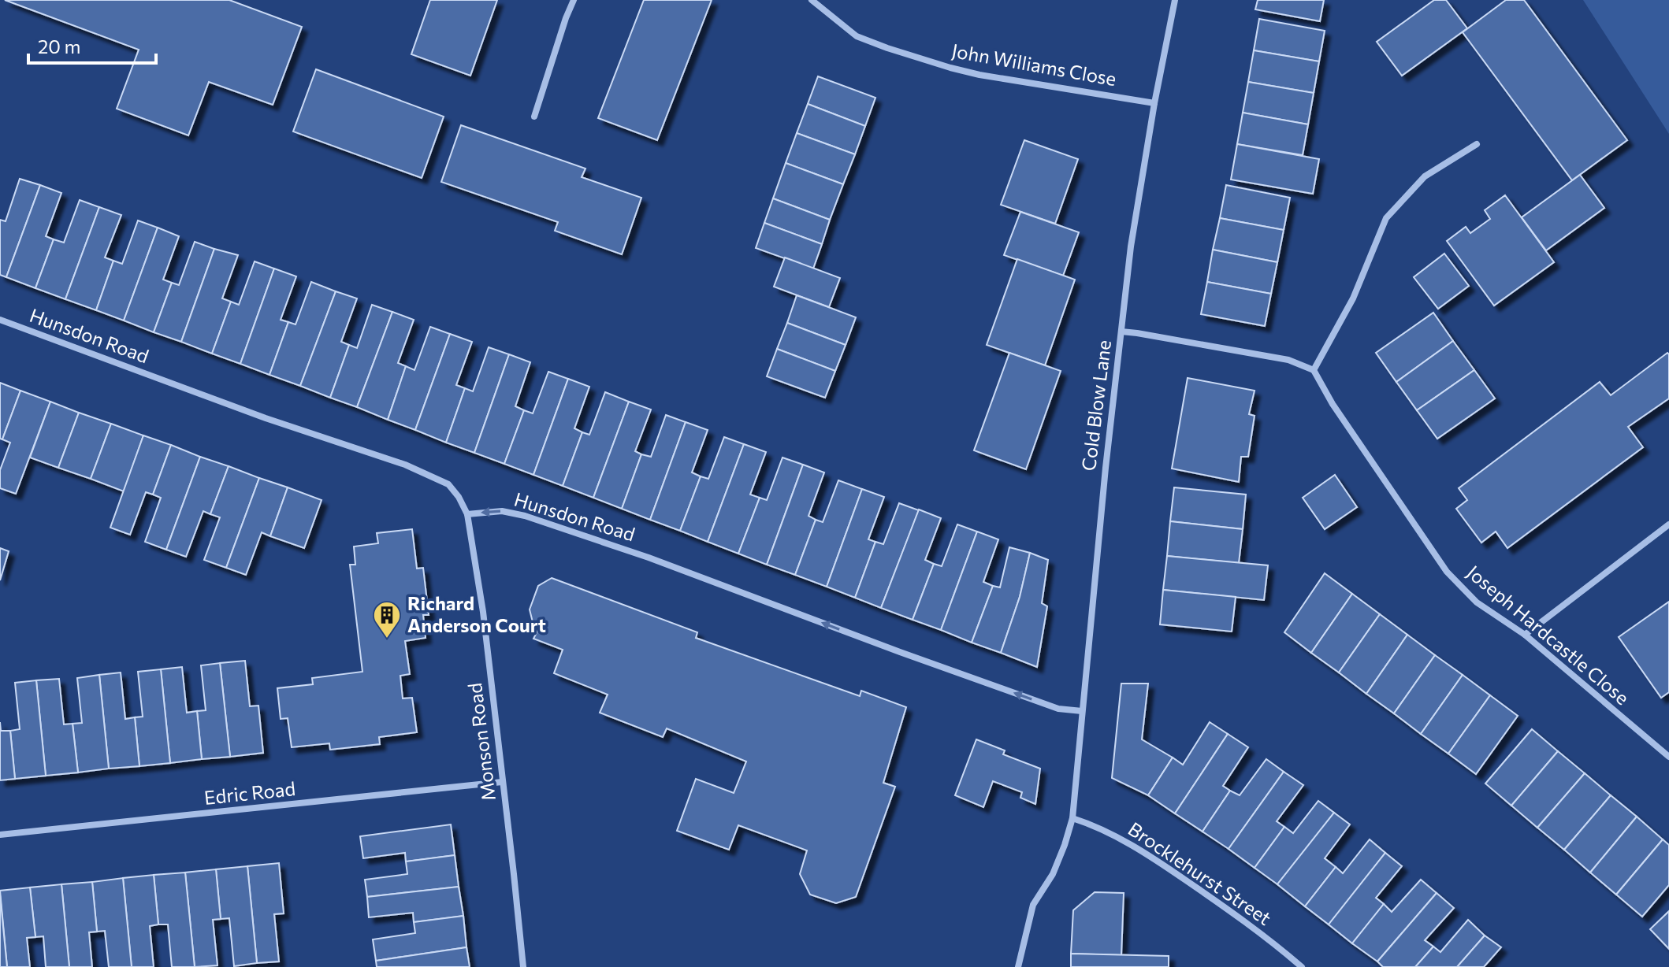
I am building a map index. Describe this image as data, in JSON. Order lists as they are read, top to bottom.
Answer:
{
  "streets": {
    "street": [
      "John Williams Close",
      "Hunsdon Road",
      "Cold Blow Lane",
      "Joseph Hardcastle Close",
      "Monson Road",
      "Edric Road",
      "Brocklehurst Street"
    ]
  },
  "crossings": [
    ["John Williams Close", "Cold Blow Lane"],
    ["Hunsdon Road", "Cold Blow Lane"],
    ["Hunsdon Road", "Monson Road"],
    ["Cold Blow Lane", "Brocklehurst Street"],
    ["Monson Road", "Edric Road"]
  ],
  "one_way": ["Hunsdon Road"],
  "places": {
    "building": ["Richard Anderson Court"]
  },
  "scale_bar": "20 m"
}
